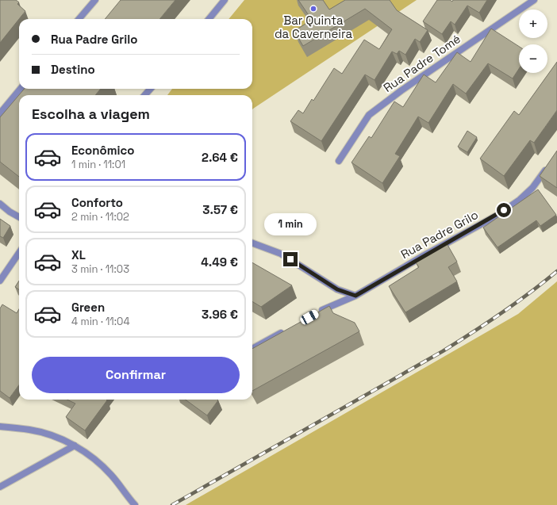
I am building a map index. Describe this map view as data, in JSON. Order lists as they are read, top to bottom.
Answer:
{
  "streets": {
    "street": ["Rua Padre Tomé", "Rua Padre Grilo"]
  },
  "places": ["Bar Quinta da Caverneira"],
  "page": {
    "map_buttons": ["+", "−"],
    "banner": ["Rua Padre Grilo", "Destino"],
    "heading": "Escolha a viagem",
    "list": [
      {
        "name": "Econômico",
        "note": "1 min · 11:01",
        "value": "2.64 €"
      },
      {
        "name": "Conforto",
        "note": "2 min · 11:02",
        "value": "3.57 €"
      },
      {
        "name": "XL",
        "note": "3 min · 11:03",
        "value": "4.49 €"
      },
      {
        "name": "Green",
        "note": "4 min · 11:04",
        "value": "3.96 €"
      }
    ],
    "bubble": "1 min",
    "buttons": "Confirmar"
  }
}
